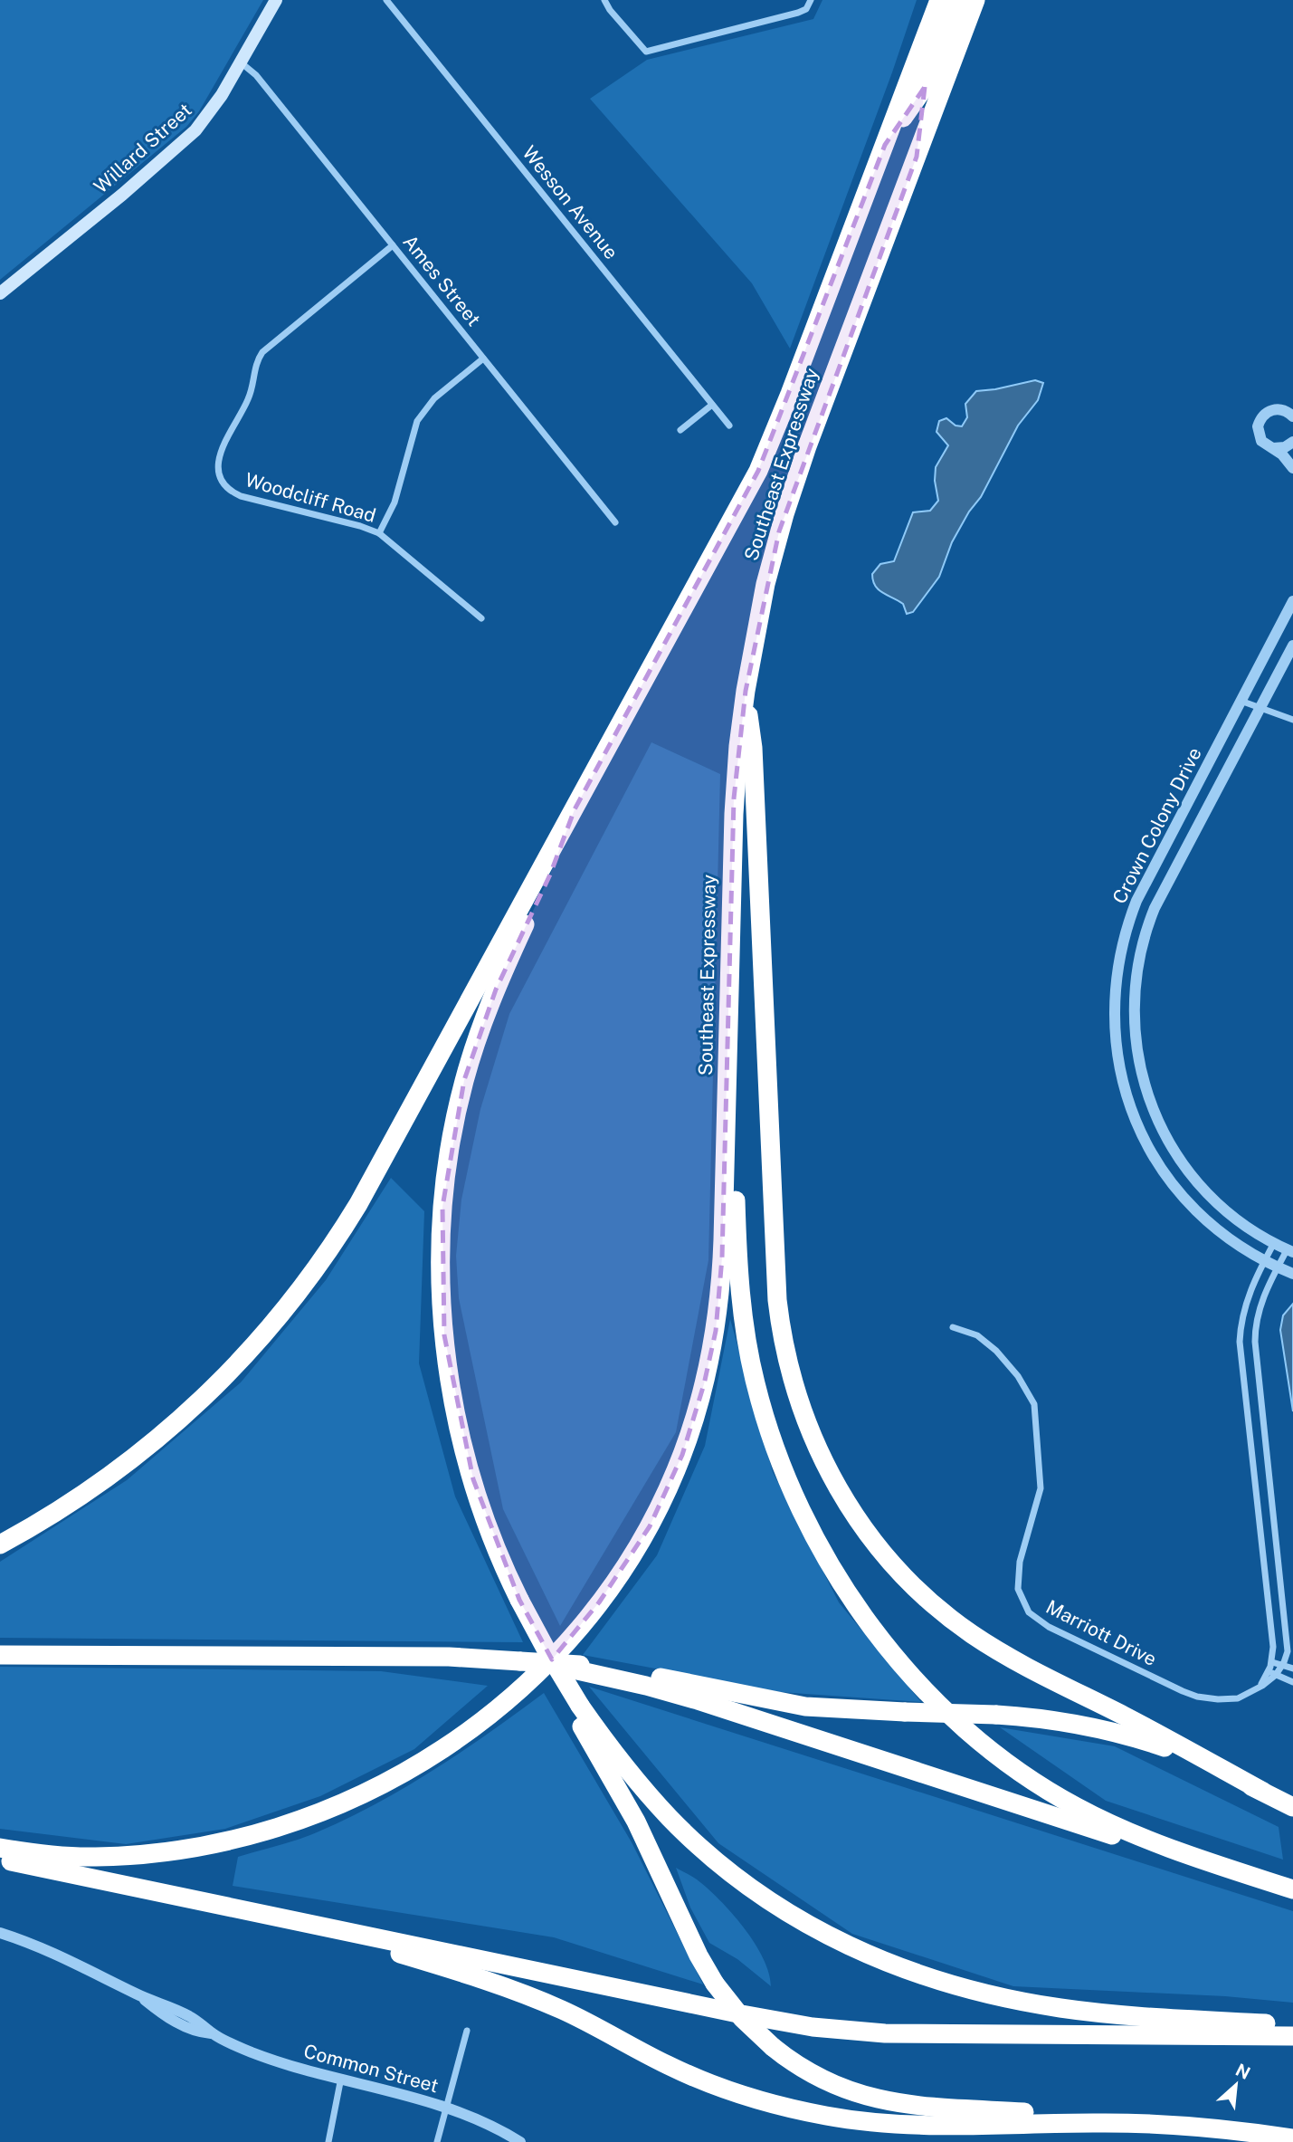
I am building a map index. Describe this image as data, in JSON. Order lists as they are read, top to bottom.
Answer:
{
  "streets": {
    "highway": ["Southeast Expressway"],
    "main road": ["Willard Street"],
    "street": [
      "Wesson Avenue",
      "Ames Street",
      "Woodcliff Road",
      "Crown Colony Drive",
      "Marriott Drive",
      "Common Street"
    ]
  },
  "crossings": [
    ["Willard Street", "Ames Street"],
    ["Ames Street", "Woodcliff Road"],
    ["Crown Colony Drive", "Marriott Drive"]
  ],
  "north": "top right"
}
